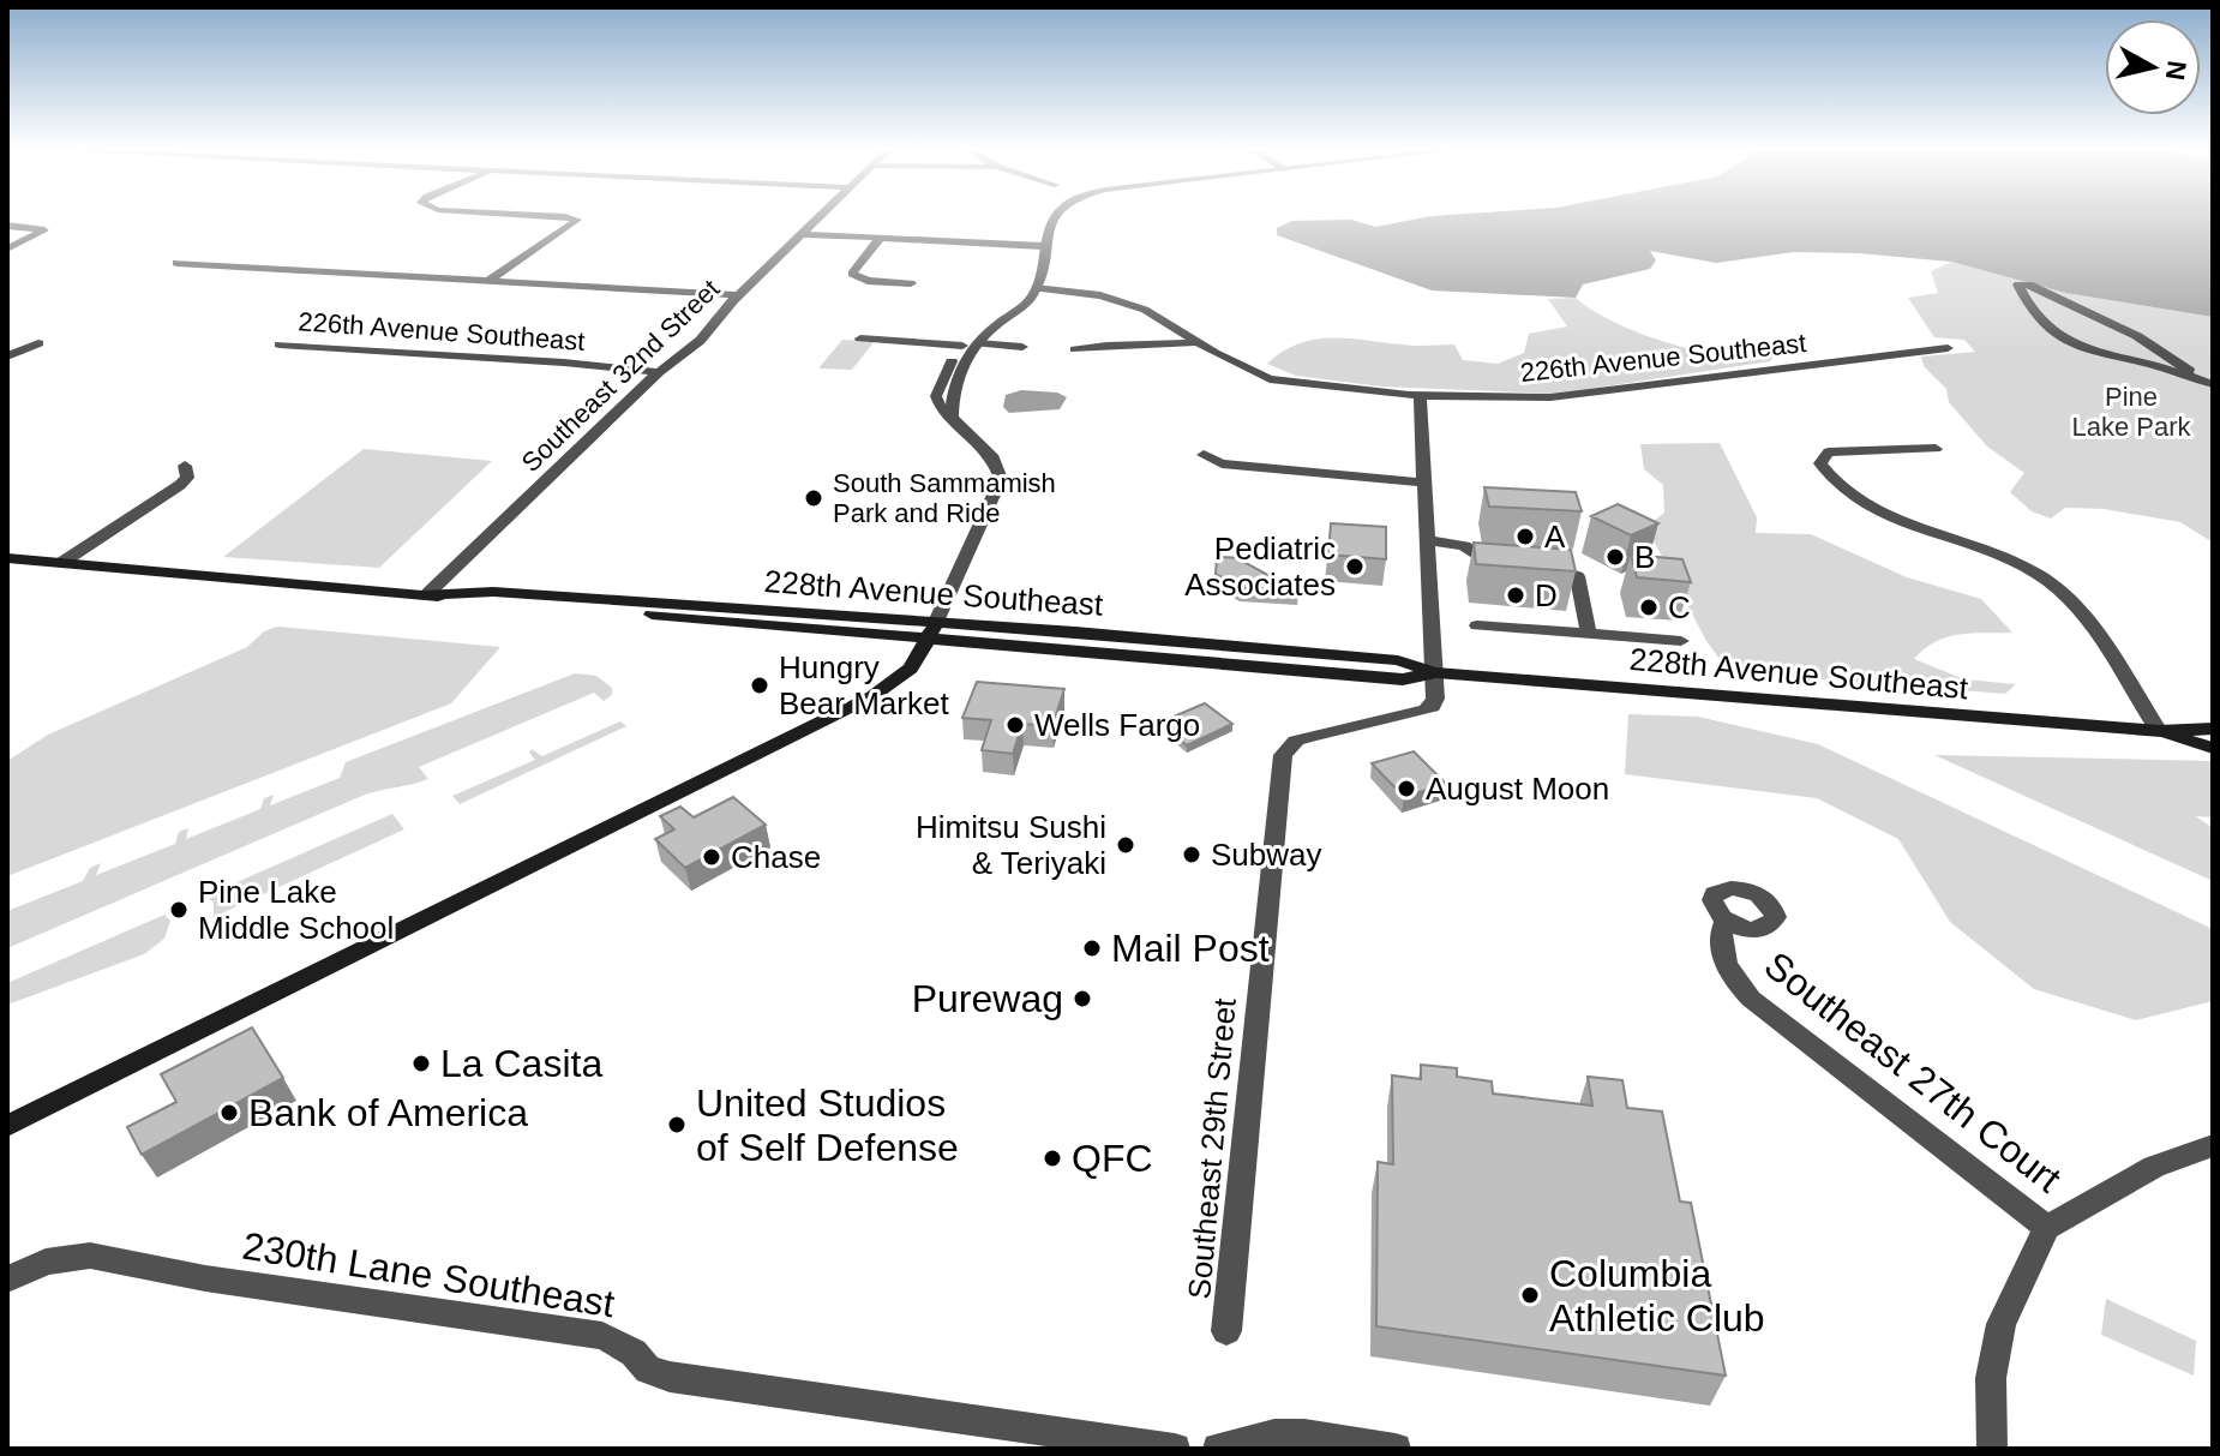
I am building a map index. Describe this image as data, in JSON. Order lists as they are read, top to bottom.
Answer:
{
  "streets": {
    "main road": ["228th Avenue Southeast"],
    "street": [
      "226th Avenue Southeast",
      "Southeast 32nd Street",
      "Southeast 27th Court",
      "Southeast 29th Street",
      "230th Lane Southeast"
    ]
  },
  "crossings": [
    ["226th Avenue Southeast", "Southeast 32nd Street"],
    ["226th Avenue Southeast", "Southeast 29th Street"],
    ["Southeast 32nd Street", "228th Avenue Southeast"],
    ["228th Avenue Southeast", "Southeast 29th Street"]
  ],
  "parks": ["Pine Lake Park"],
  "places": [
    "South Sammamish Park and Ride",
    "A",
    "B",
    "Pediatric Associates",
    "D",
    "C",
    "Hungry Bear Market",
    "Wells Fargo",
    "August Moon",
    "Himitsu Sushi & Teriyaki",
    "Subway",
    "Chase",
    "Pine Lake Middle School",
    "Mail Post",
    "Purewag",
    "La Casita",
    "Bank of America",
    "United Studios of Self Defense",
    "QFC",
    "Columbia Athletic Club"
  ],
  "north": "right"
}
